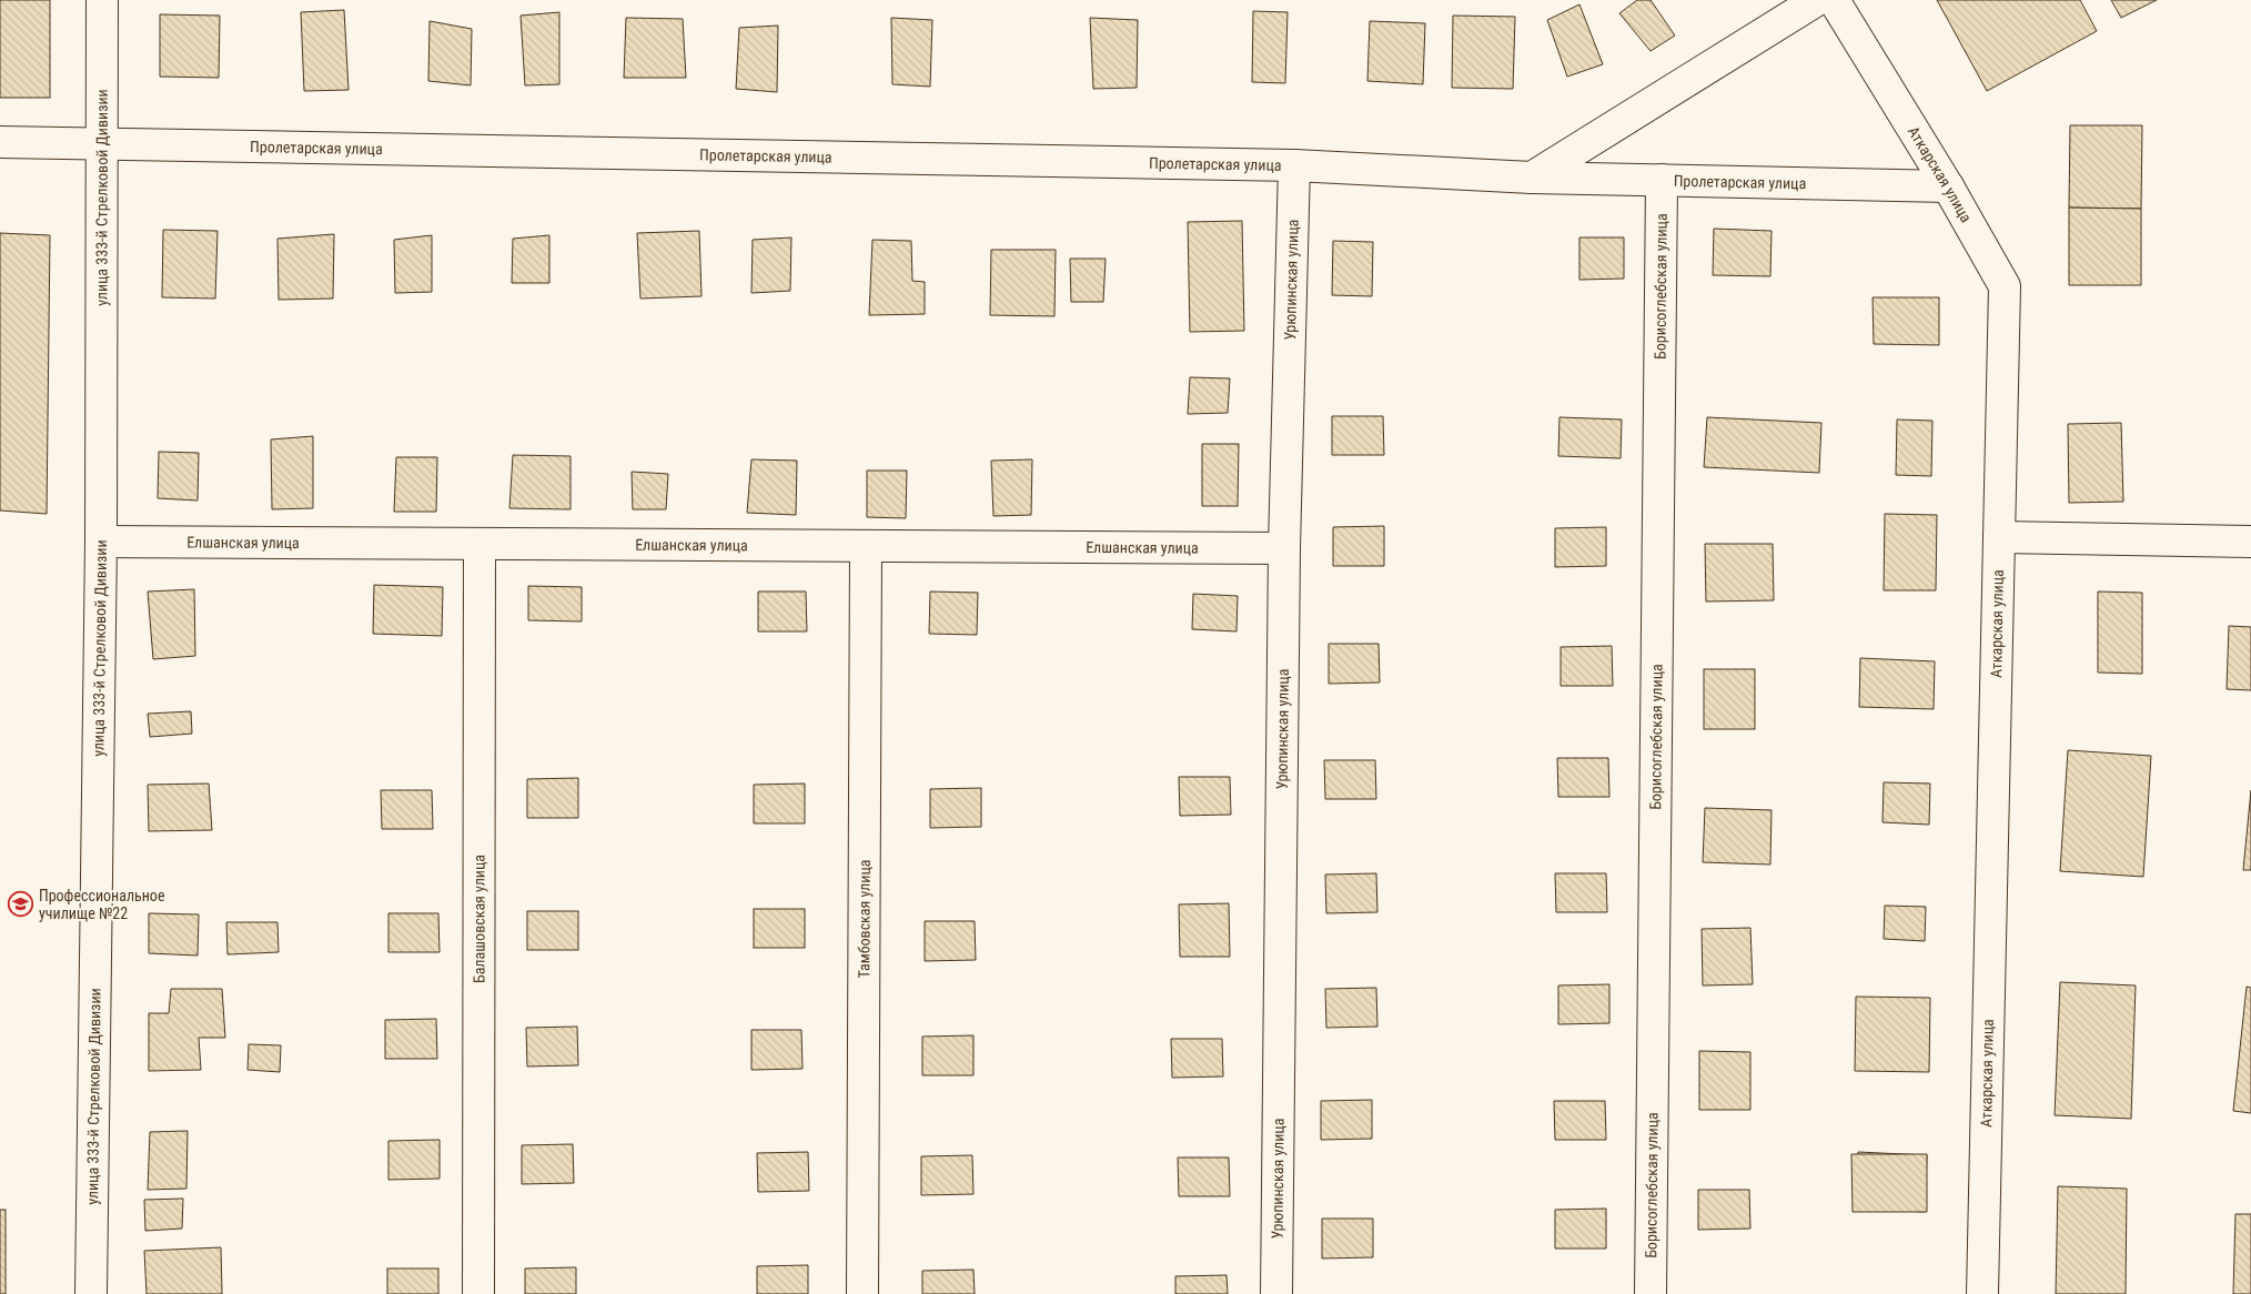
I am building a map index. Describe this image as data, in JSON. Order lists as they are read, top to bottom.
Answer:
{
  "streets": {
    "street": [
      "Пролетарская улица",
      "Аткарская улица",
      "улица 333-й Стрелковой Дивизии",
      "Урюпинская улица",
      "Борисоглебская улица",
      "Елшанская улица",
      "Балашовская улица",
      "Тамбовская улица"
    ]
  },
  "crossings": [
    ["Пролетарская улица", "Аткарская улица"],
    ["Пролетарская улица", "улица 333-й Стрелковой Дивизии"],
    ["Пролетарская улица", "Урюпинская улица"],
    ["Пролетарская улица", "Борисоглебская улица"],
    ["улица 333-й Стрелковой Дивизии", "Елшанская улица"],
    ["Урюпинская улица", "Елшанская улица"],
    ["Елшанская улица", "Балашовская улица"],
    ["Елшанская улица", "Тамбовская улица"]
  ],
  "places": {
    "school or university": ["Профессиональное училище №22"]
  }
}
